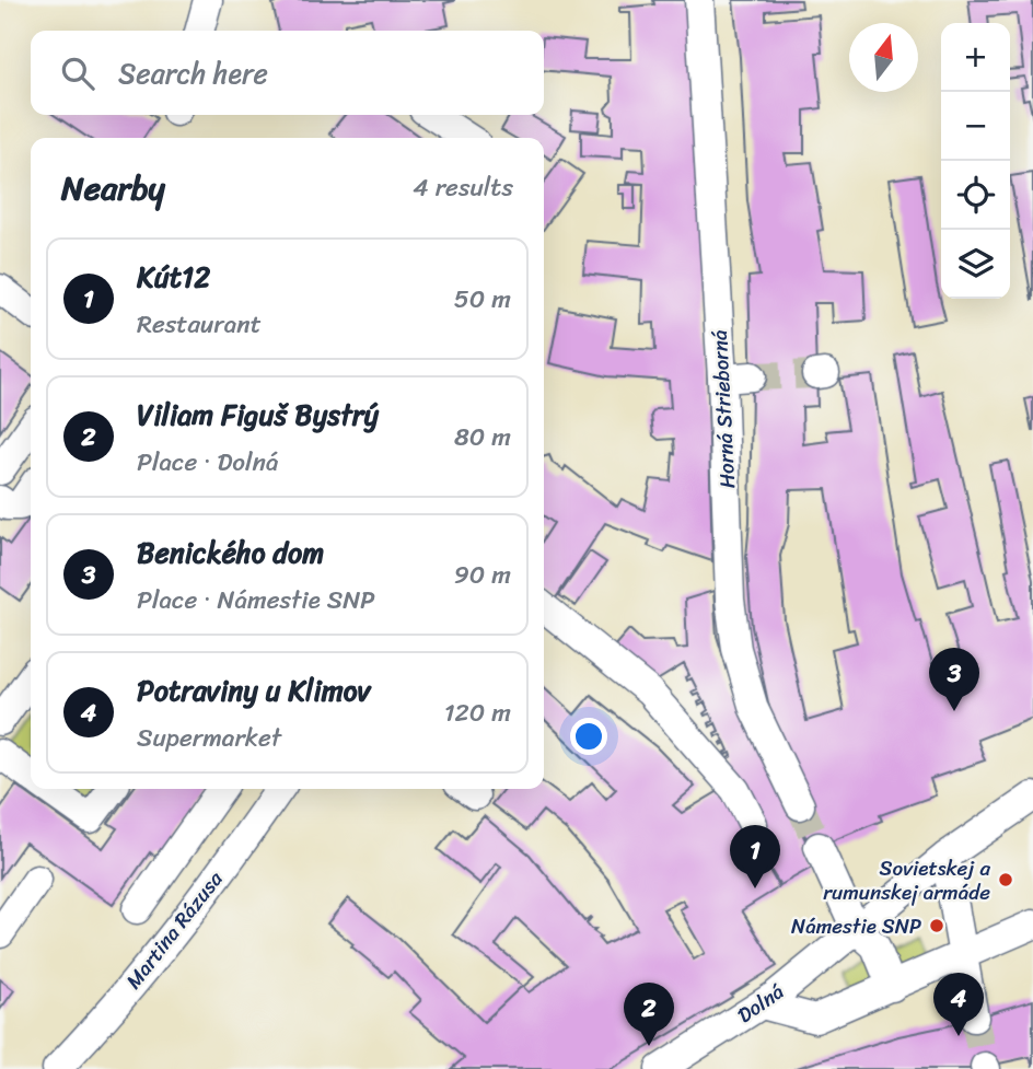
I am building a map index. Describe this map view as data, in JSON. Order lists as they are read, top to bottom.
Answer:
{
  "streets": {
    "street": ["Horná Strieborná", "Martina Rázusa", "Dolná"]
  },
  "places": ["Sovietskej a rumunskej armáde", "Námestie SNP"],
  "north": "top",
  "page": {
    "map_buttons": ["+", "−"],
    "search": "Search here",
    "heading": ["Nearby", "4 results"],
    "list": [
      {
        "mark": "1",
        "name": "Kút12",
        "note": "Restaurant",
        "value": "50 m"
      },
      {
        "mark": "2",
        "name": "Viliam Figuš Bystrý",
        "note": "Place · Dolná",
        "value": "80 m"
      },
      {
        "mark": "3",
        "name": "Benického dom",
        "note": "Place · Námestie SNP",
        "value": "90 m"
      },
      {
        "mark": "4",
        "name": "Potraviny u Klimov",
        "note": "Supermarket",
        "value": "120 m"
      }
    ],
    "pins": [
      "3",
      "1",
      "4",
      "2"
    ]
  }
}
